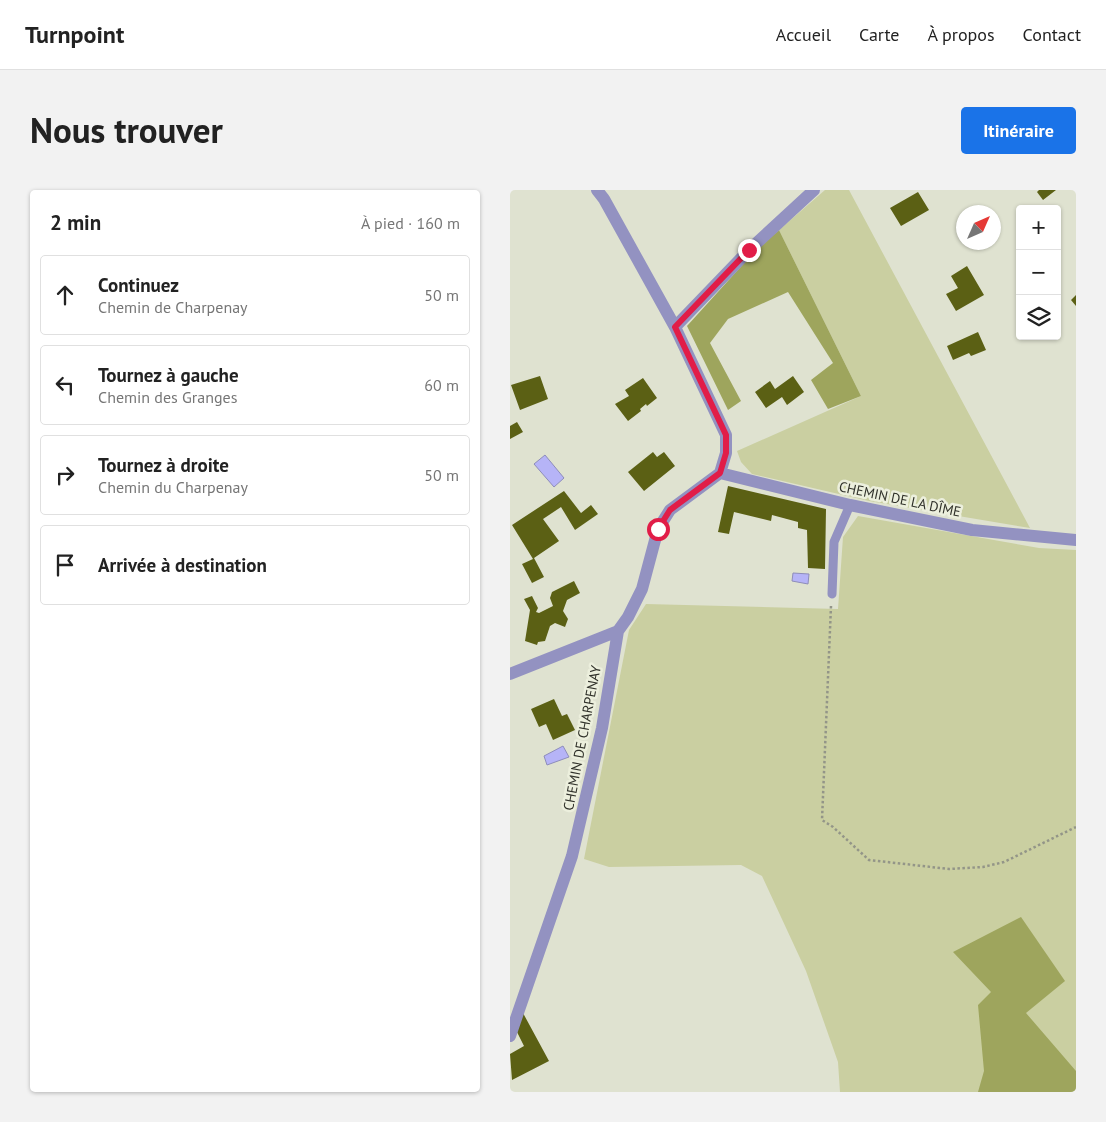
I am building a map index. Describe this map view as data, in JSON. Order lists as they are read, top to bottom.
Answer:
{
  "streets": {
    "street": ["CHEMIN DE LA DÎME", "CHEMIN DE CHARPENAY"]
  },
  "crossings": [
    ["CHEMIN DE LA DÎME", "CHEMIN DE CHARPENAY"]
  ],
  "north": "top right",
  "page": {
    "header": "Turnpoint",
    "nav": [
      "Accueil",
      "Carte",
      "À propos",
      "Contact"
    ],
    "title": "Nous trouver",
    "buttons": "Itinéraire",
    "heading": ["2 min", "À pied · 160 m"],
    "map_buttons": ["+", "−"],
    "list": [
      ["Continuez", "Chemin de Charpenay", "50 m"],
      ["Tournez à gauche", "Chemin des Granges", "60 m"],
      ["Tournez à droite", "Chemin du Charpenay", "50 m"],
      "Arrivée à destination"
    ]
  }
}
